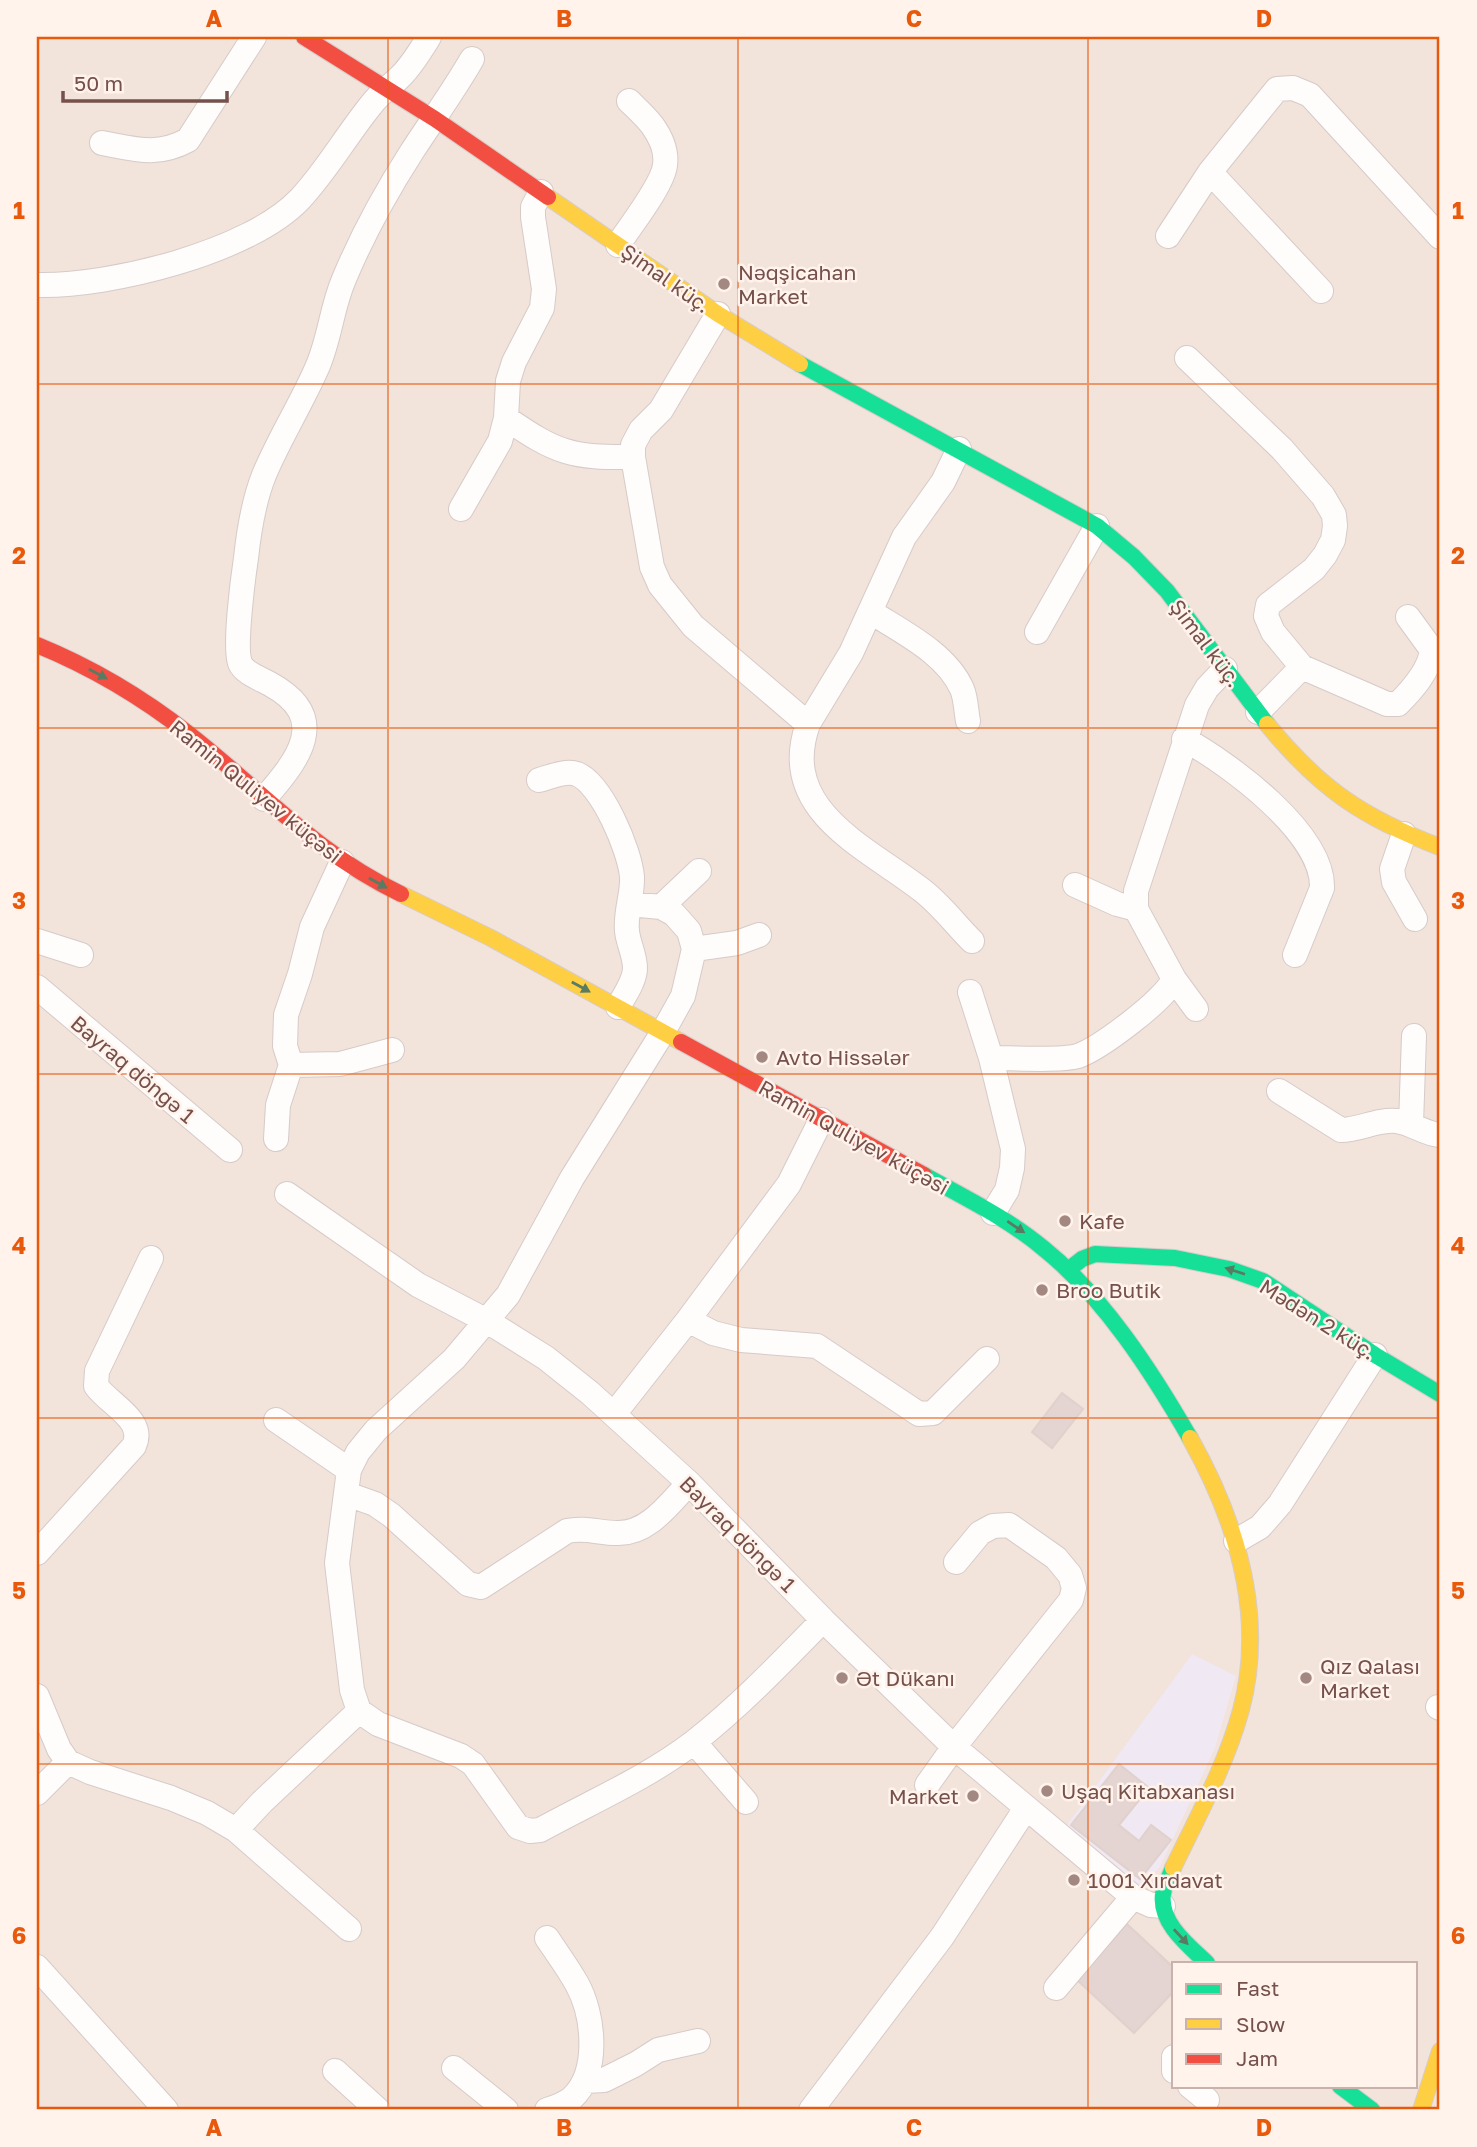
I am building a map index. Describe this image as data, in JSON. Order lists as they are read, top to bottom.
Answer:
{
  "streets": {
    "street": [
      "Şimal küç.",
      "Ramin Quliyev küçəsi",
      "Bayraq döngə 1",
      "Mədən 2 küç."
    ]
  },
  "crossings": [
    ["Ramin Quliyev küçəsi", "Bayraq döngə 1"],
    ["Ramin Quliyev küçəsi", "Mədən 2 küç."]
  ],
  "one_way": ["Ramin Quliyev küçəsi", "Mədən 2 küç."],
  "places": [
    "Nəqşicahan Market",
    "Avto Hissələr",
    "Kafe",
    "Broo Butik",
    "Ət Dükanı",
    "Qız Qalası Market",
    "Uşaq Kitabxanası",
    "Market",
    "1001 Xırdavat"
  ],
  "legend": ["Fast", "Slow", "Jam"],
  "scale_bar": "50 m",
  "grid": {
    "columns": [
      "A",
      "B",
      "C",
      "D"
    ],
    "rows": [
      "1",
      "2",
      "3",
      "4",
      "5",
      "6"
    ]
  }
}
